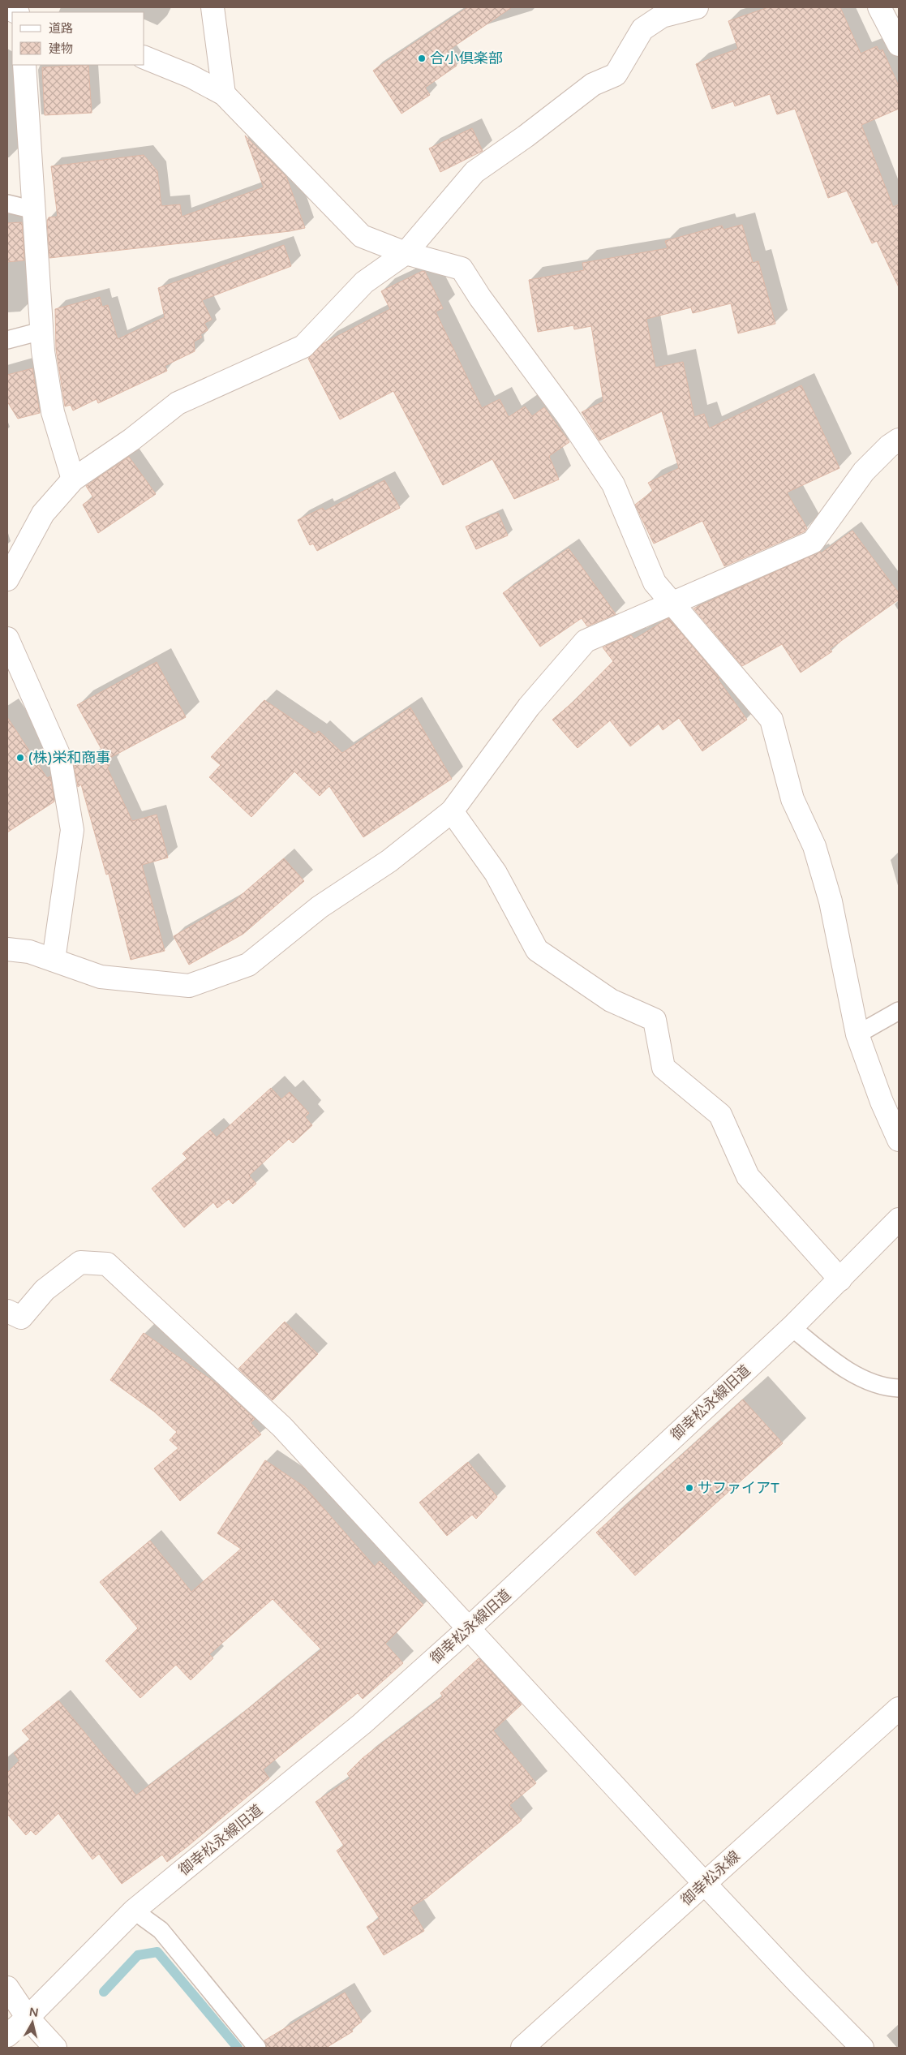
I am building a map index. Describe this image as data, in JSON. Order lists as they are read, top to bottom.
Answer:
{
  "streets": {
    "street": ["御幸松永線旧道", "御幸松永線"]
  },
  "places": ["合小倶楽部", "(株)栄和商事", "サファイアT"],
  "legend": ["道路", "建物"],
  "north": "top"
}
